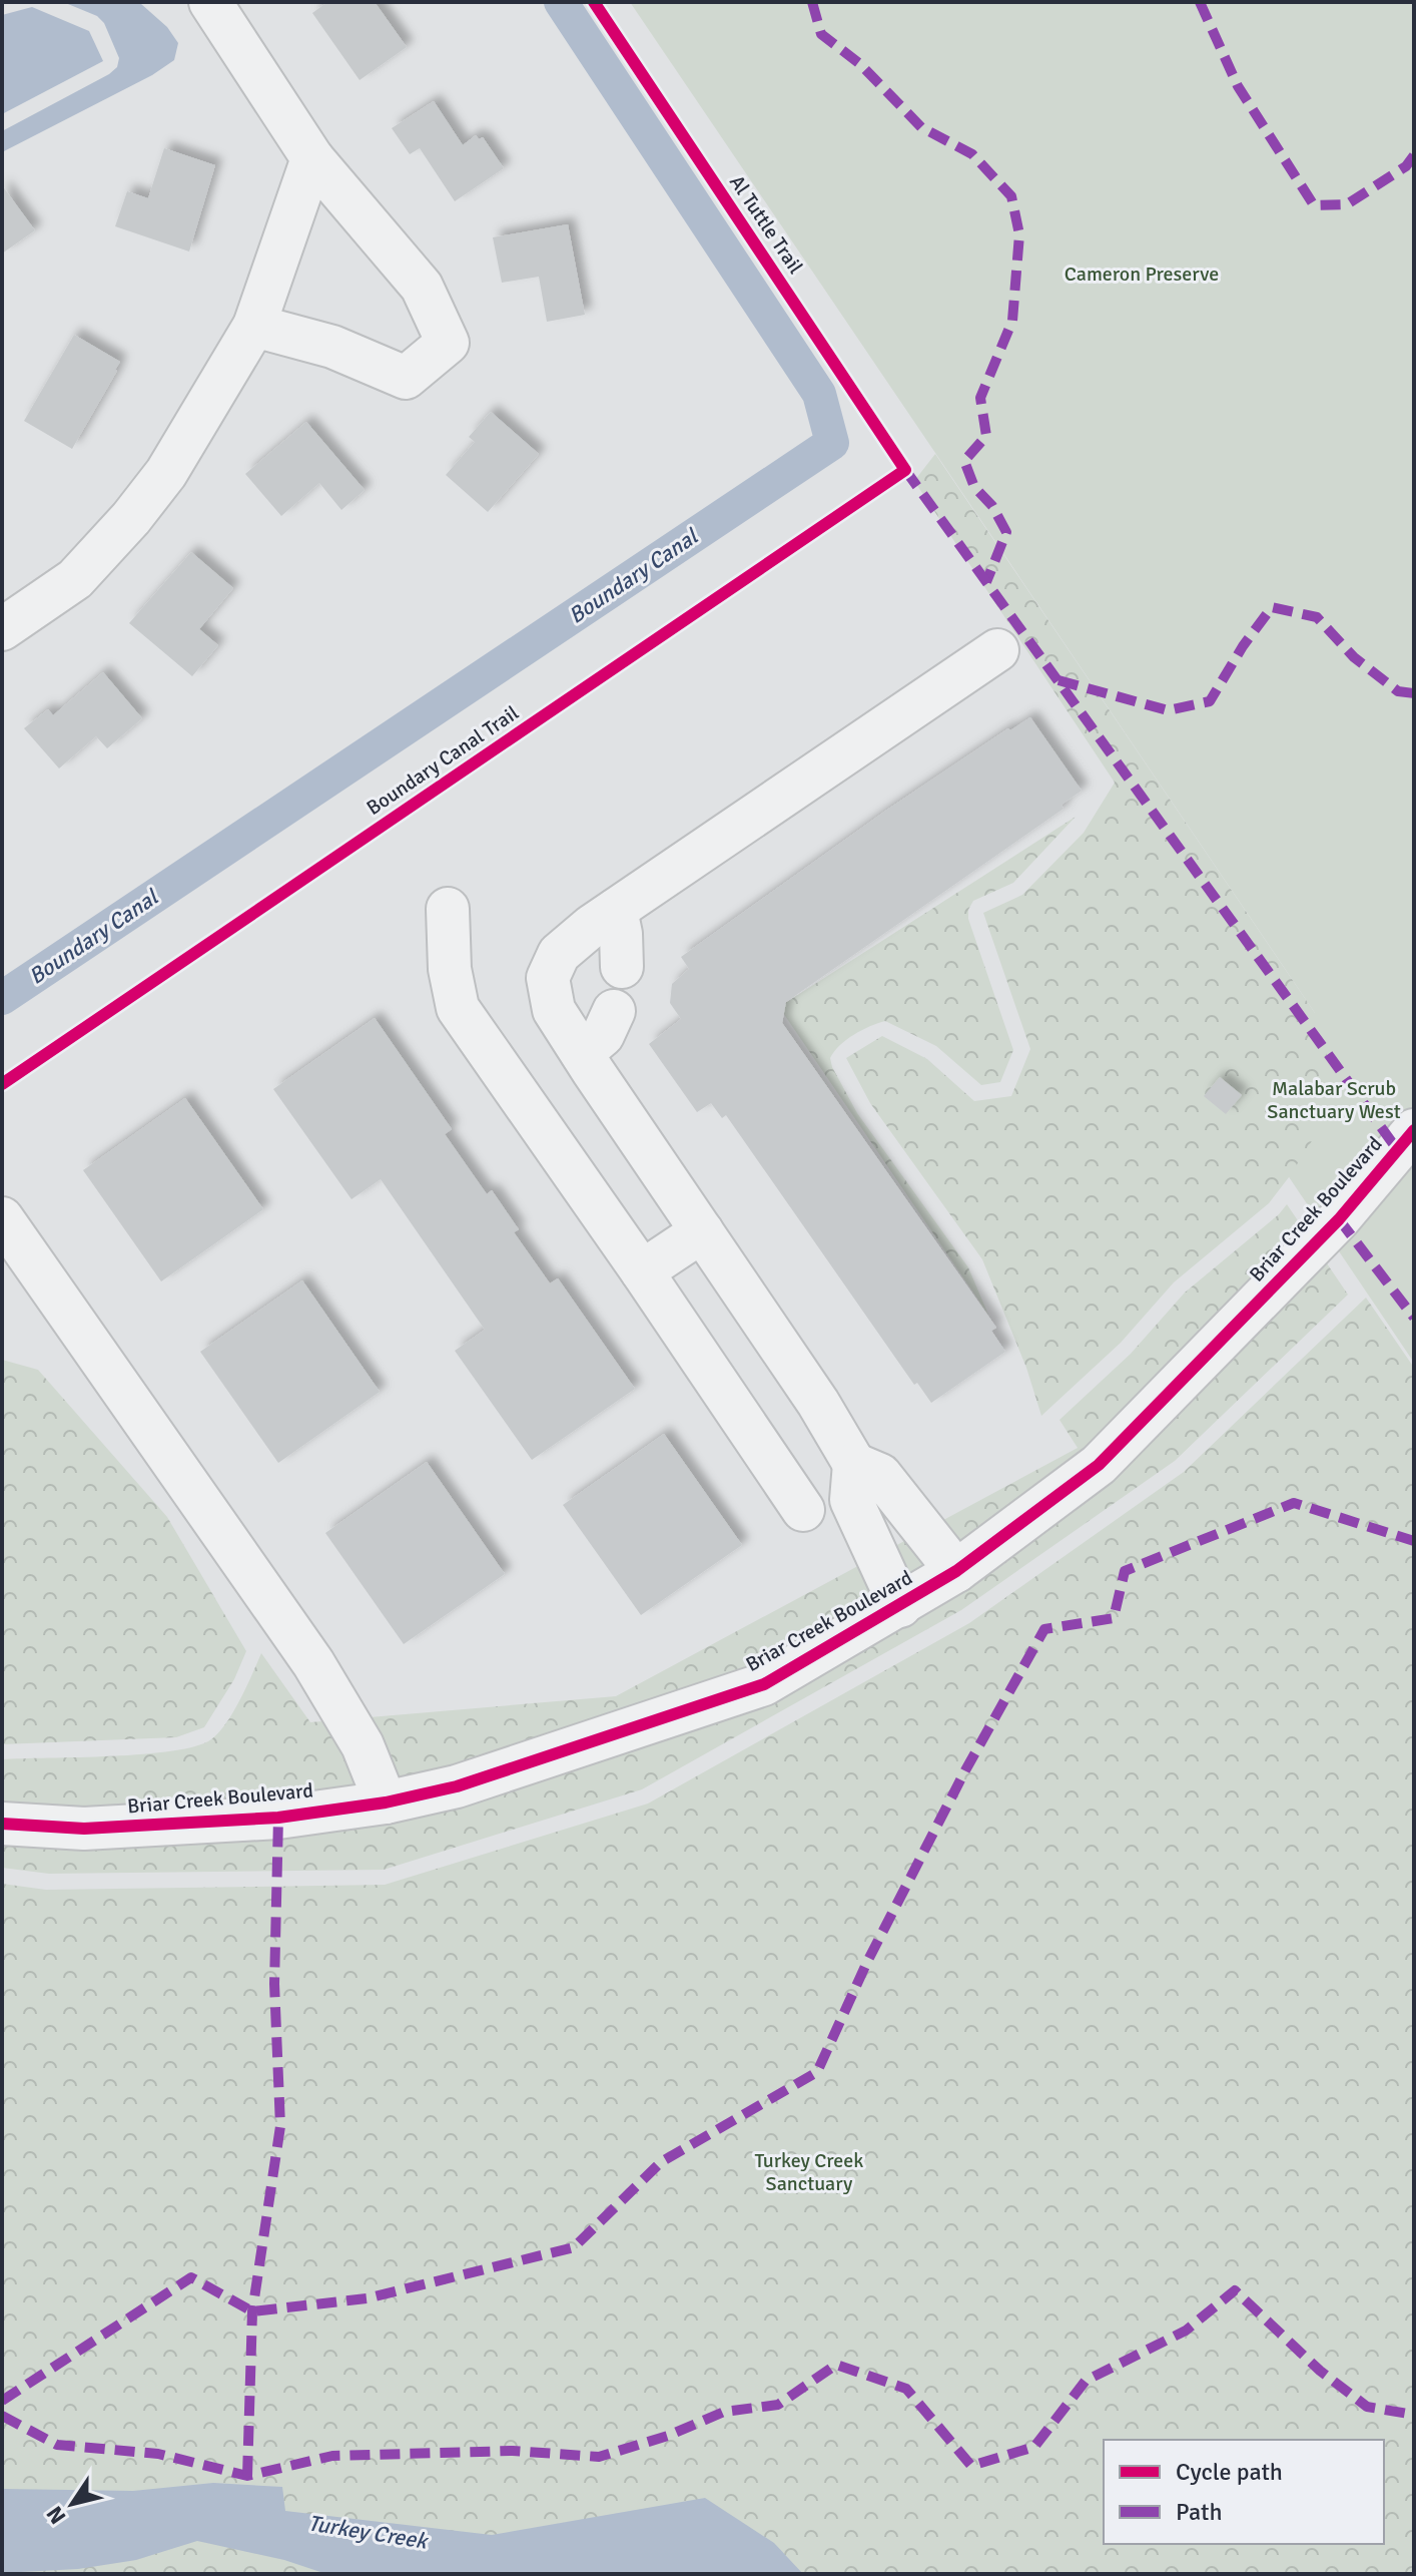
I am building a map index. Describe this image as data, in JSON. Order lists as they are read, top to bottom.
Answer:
{
  "streets": {
    "street": ["Briar Creek Boulevard"],
    "cycle path": ["Al Tuttle Trail"]
  },
  "water": ["Boundary Canal", "Turkey Creek"],
  "parks": ["Cameron Preserve", "Malabar Scrub Sanctuary West", "Turkey Creek Sanctuary"],
  "legend": ["Cycle path", "Path"],
  "north": "bottom left"
}
